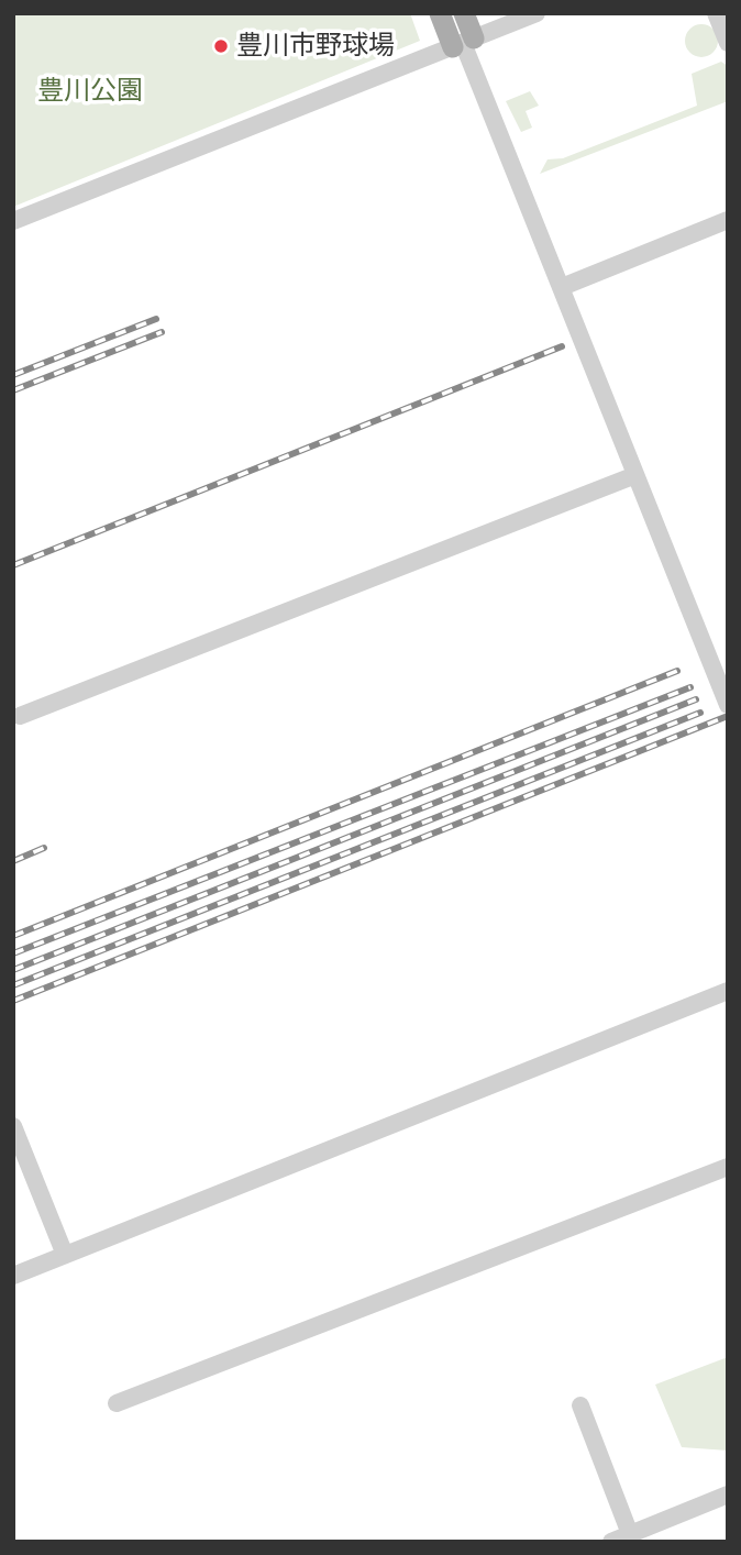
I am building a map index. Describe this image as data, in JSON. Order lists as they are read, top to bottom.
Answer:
{
  "parks": ["豊川公園"],
  "places": ["豊川市野球場"]
}
